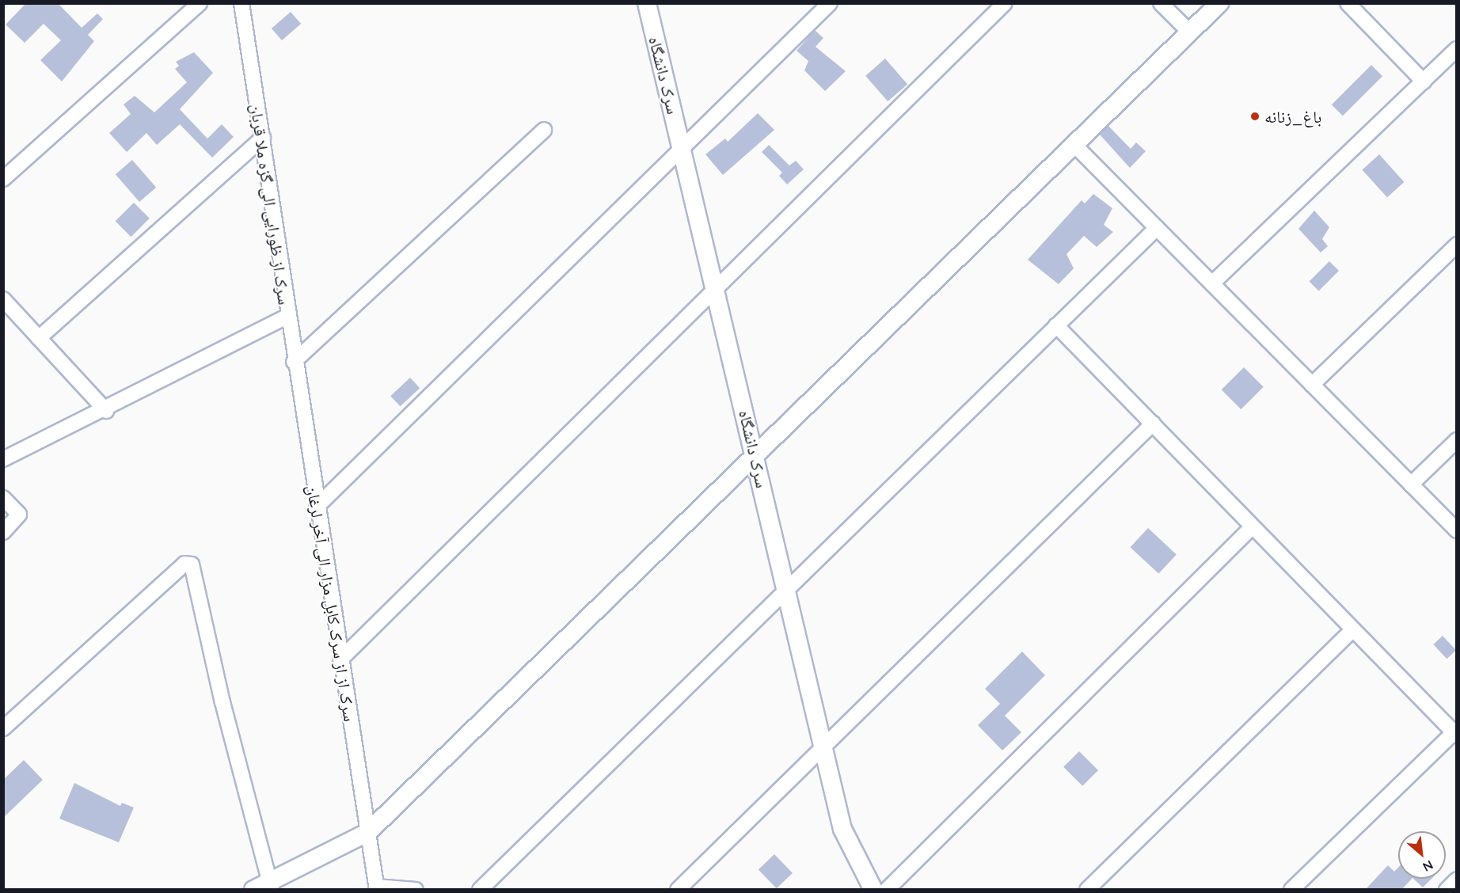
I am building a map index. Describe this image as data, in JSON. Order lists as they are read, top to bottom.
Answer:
{
  "streets": {
    "street": ["سرک دانشگاه", "سرک از ظورایی الی گزه ملا قربان", "سرک از از سرک کابل مزار الی آخر لرغان"]
  },
  "crossings": [
    ["سرک از ظورایی الی گزه ملا قربان", "سرک از از سرک کابل مزار الی آخر لرغان"]
  ],
  "places": ["باغ_زنانه"],
  "north": "bottom right"
}
